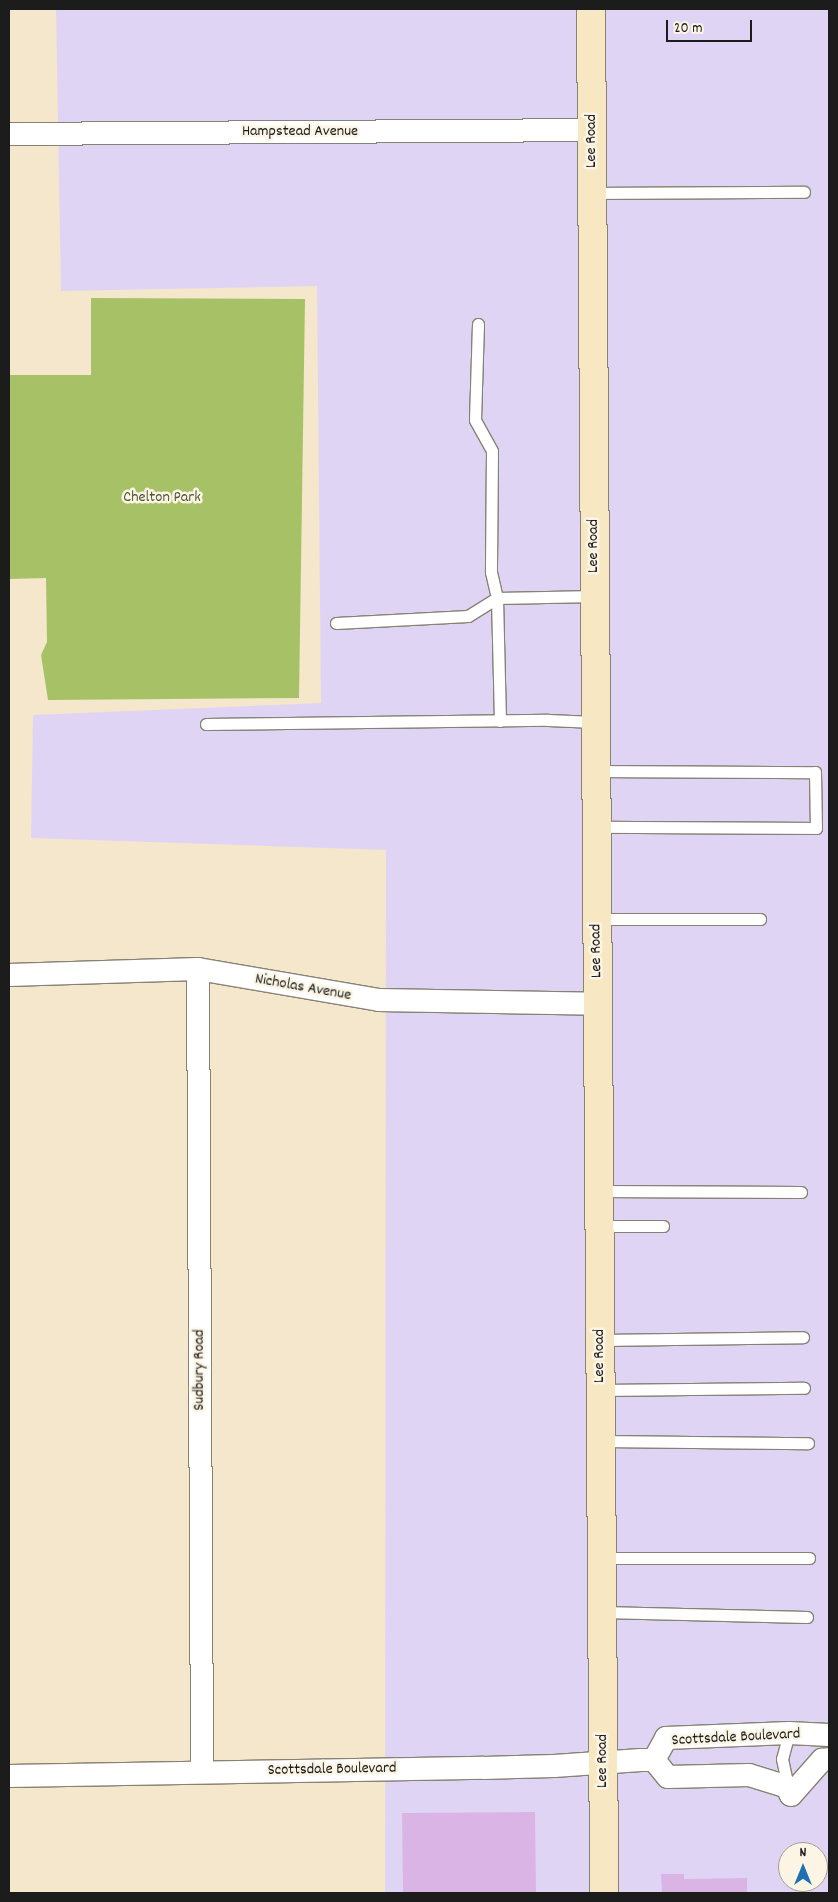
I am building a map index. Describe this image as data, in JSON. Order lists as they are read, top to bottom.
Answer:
{
  "streets": {
    "main road": ["Lee Road"],
    "street": [
      "Hampstead Avenue",
      "Nicholas Avenue",
      "Sudbury Road",
      "Scottsdale Boulevard"
    ]
  },
  "crossings": [
    ["Hampstead Avenue", "Lee Road"],
    ["Lee Road", "Nicholas Avenue"],
    ["Lee Road", "Scottsdale Boulevard"],
    ["Nicholas Avenue", "Sudbury Road"],
    ["Sudbury Road", "Scottsdale Boulevard"]
  ],
  "parks": ["Chelton Park"],
  "scale_bar": "20 m",
  "north": "top"
}
